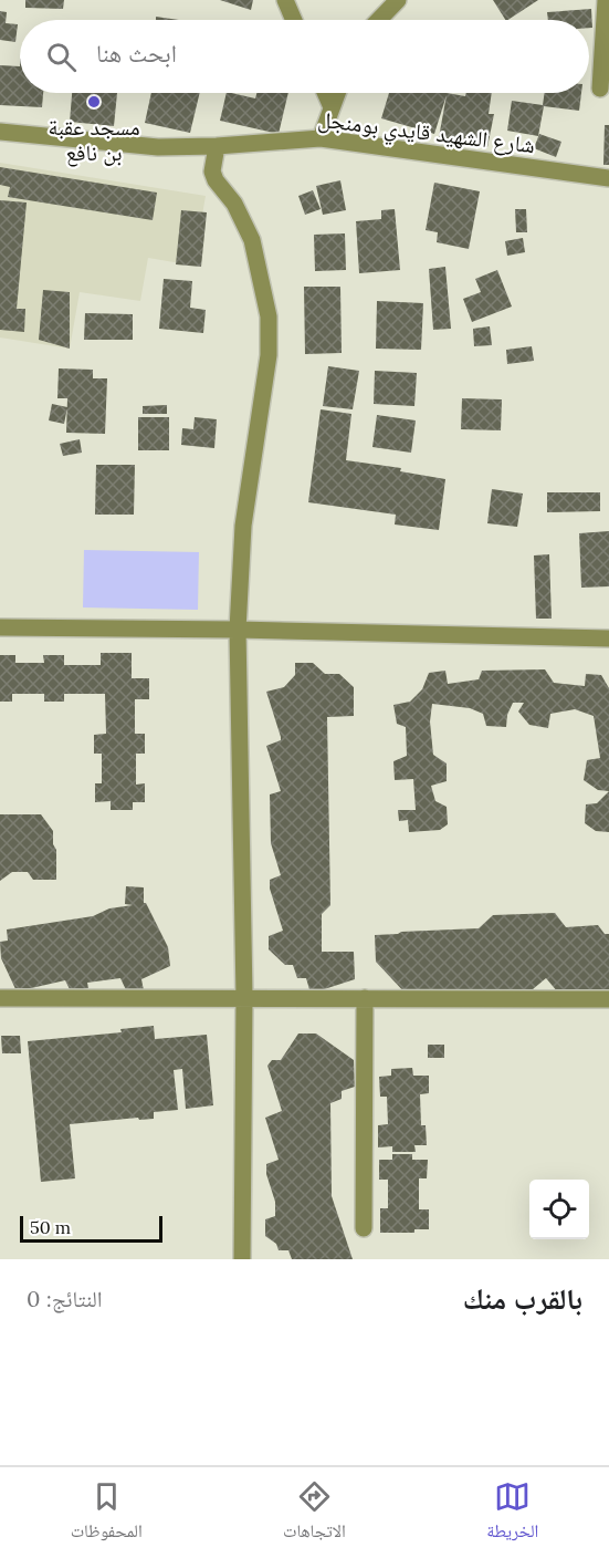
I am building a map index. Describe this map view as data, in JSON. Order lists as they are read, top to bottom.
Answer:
{
  "streets": {
    "street": ["شارع الشهيد قايدي بومنجل"]
  },
  "places": ["مسجد عقبة بن نافع"],
  "scale_bar": "50 m",
  "page": {
    "search": "ابحث هنا",
    "scale": "50 m",
    "heading": ["بالقرب منك", "النتائج: 0"],
    "nav": ["الخريطة", "الاتجاهات", "المحفوظات"]
  }
}
